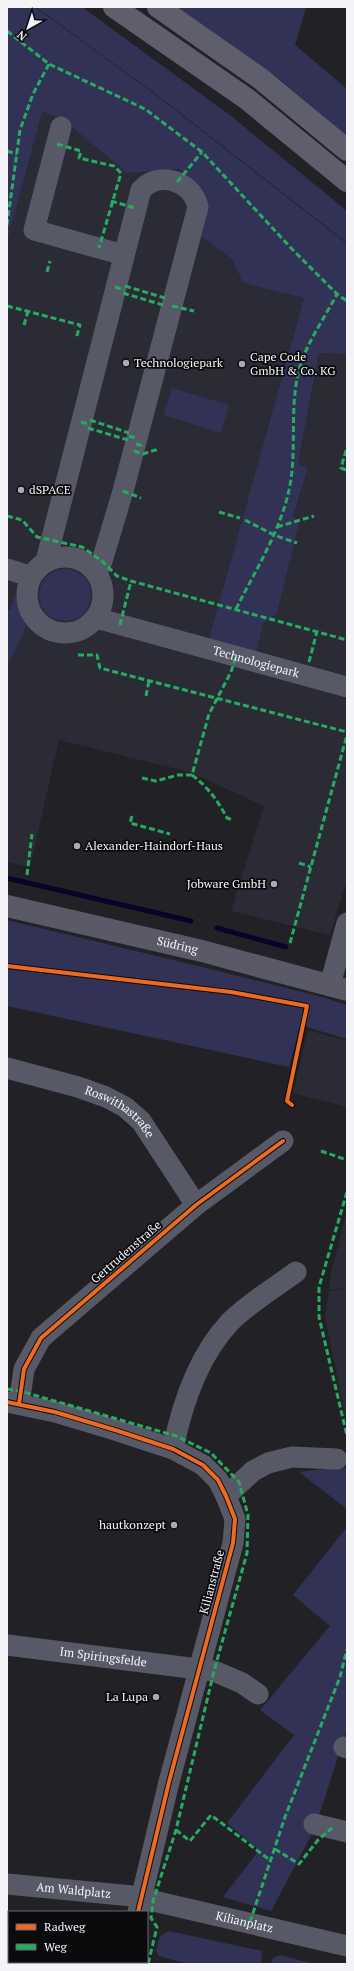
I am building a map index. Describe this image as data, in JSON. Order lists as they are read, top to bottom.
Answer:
{
  "streets": {
    "main road": ["Südring"],
    "street": [
      "Technologiepark",
      "Roswithastraße",
      "Gertrudenstraße",
      "Kilianstraße",
      "Im Spiringsfelde",
      "Am Waldplatz",
      "Kilianplatz"
    ]
  },
  "crossings": [
    ["Roswithastraße", "Gertrudenstraße"],
    ["Gertrudenstraße", "Kilianstraße"],
    ["Kilianstraße", "Im Spiringsfelde"],
    ["Kilianstraße", "Am Waldplatz"],
    ["Kilianstraße", "Kilianplatz"],
    ["Am Waldplatz", "Kilianplatz"]
  ],
  "places": [
    "Technologiepark",
    "Cape Code GmbH & Co. KG",
    "dSPACE",
    "Alexander-Haindorf-Haus",
    "Jobware GmbH",
    "hautkonzept",
    "La Lupa"
  ],
  "legend": ["Radweg", "Weg"],
  "north": "bottom left"
}
